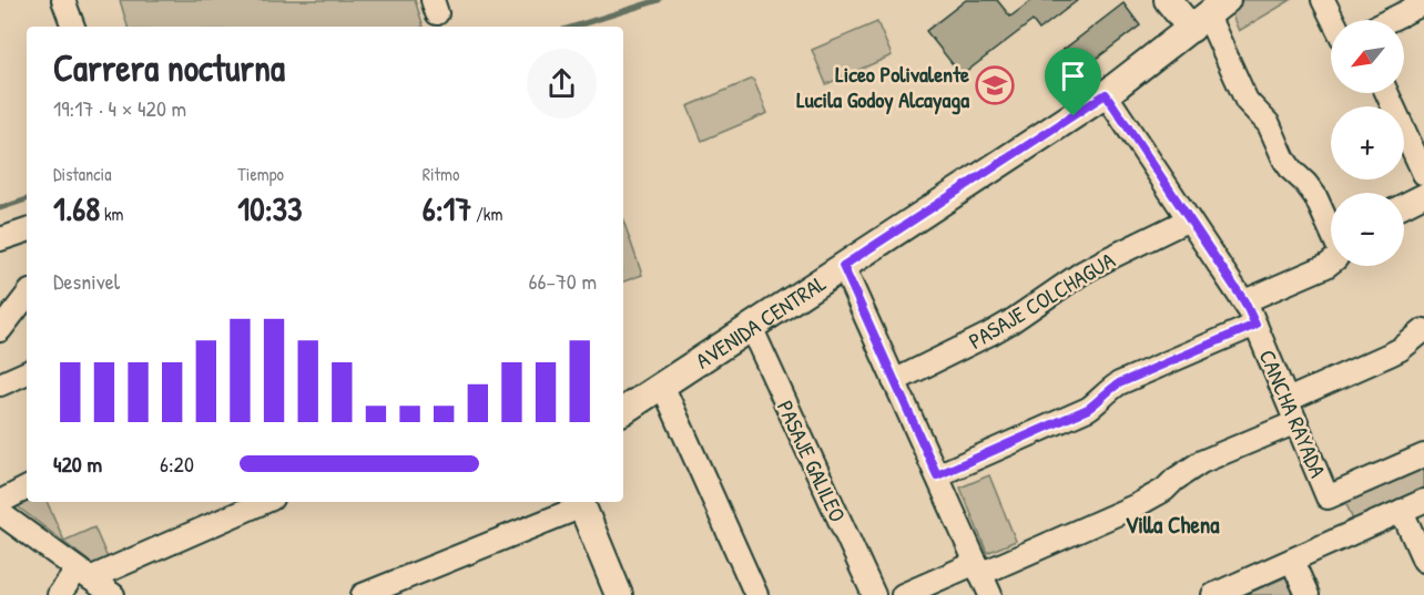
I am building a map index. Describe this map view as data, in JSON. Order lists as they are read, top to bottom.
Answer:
{
  "streets": {
    "street": [
      "PASAJE COLCHAGUA",
      "AVENIDA CENTRAL",
      "CANCHA RAYADA",
      "PASAJE GALILEO"
    ]
  },
  "crossings": [
    ["PASAJE COLCHAGUA", "CANCHA RAYADA"],
    ["AVENIDA CENTRAL", "CANCHA RAYADA"],
    ["AVENIDA CENTRAL", "PASAJE GALILEO"]
  ],
  "districts": ["Villa Chena"],
  "places": {
    "school or university": ["Liceo Polivalente Lucila Godoy Alcayaga"]
  },
  "north": "bottom left",
  "page": {
    "map_buttons": ["+", "−"],
    "heading": ["Carrera nocturna", "19:17 · 4 × 420 m"],
    "stats": [
      ["Distancia", "1.68 km"],
      ["Tiempo", "10:33"],
      ["Ritmo", "6:17 /km"]
    ],
    "chart": ["Desnivel", "66–70 m"],
    "list": [
      {
        "name": "420 m",
        "note": "6:20"
      }
    ]
  }
}
